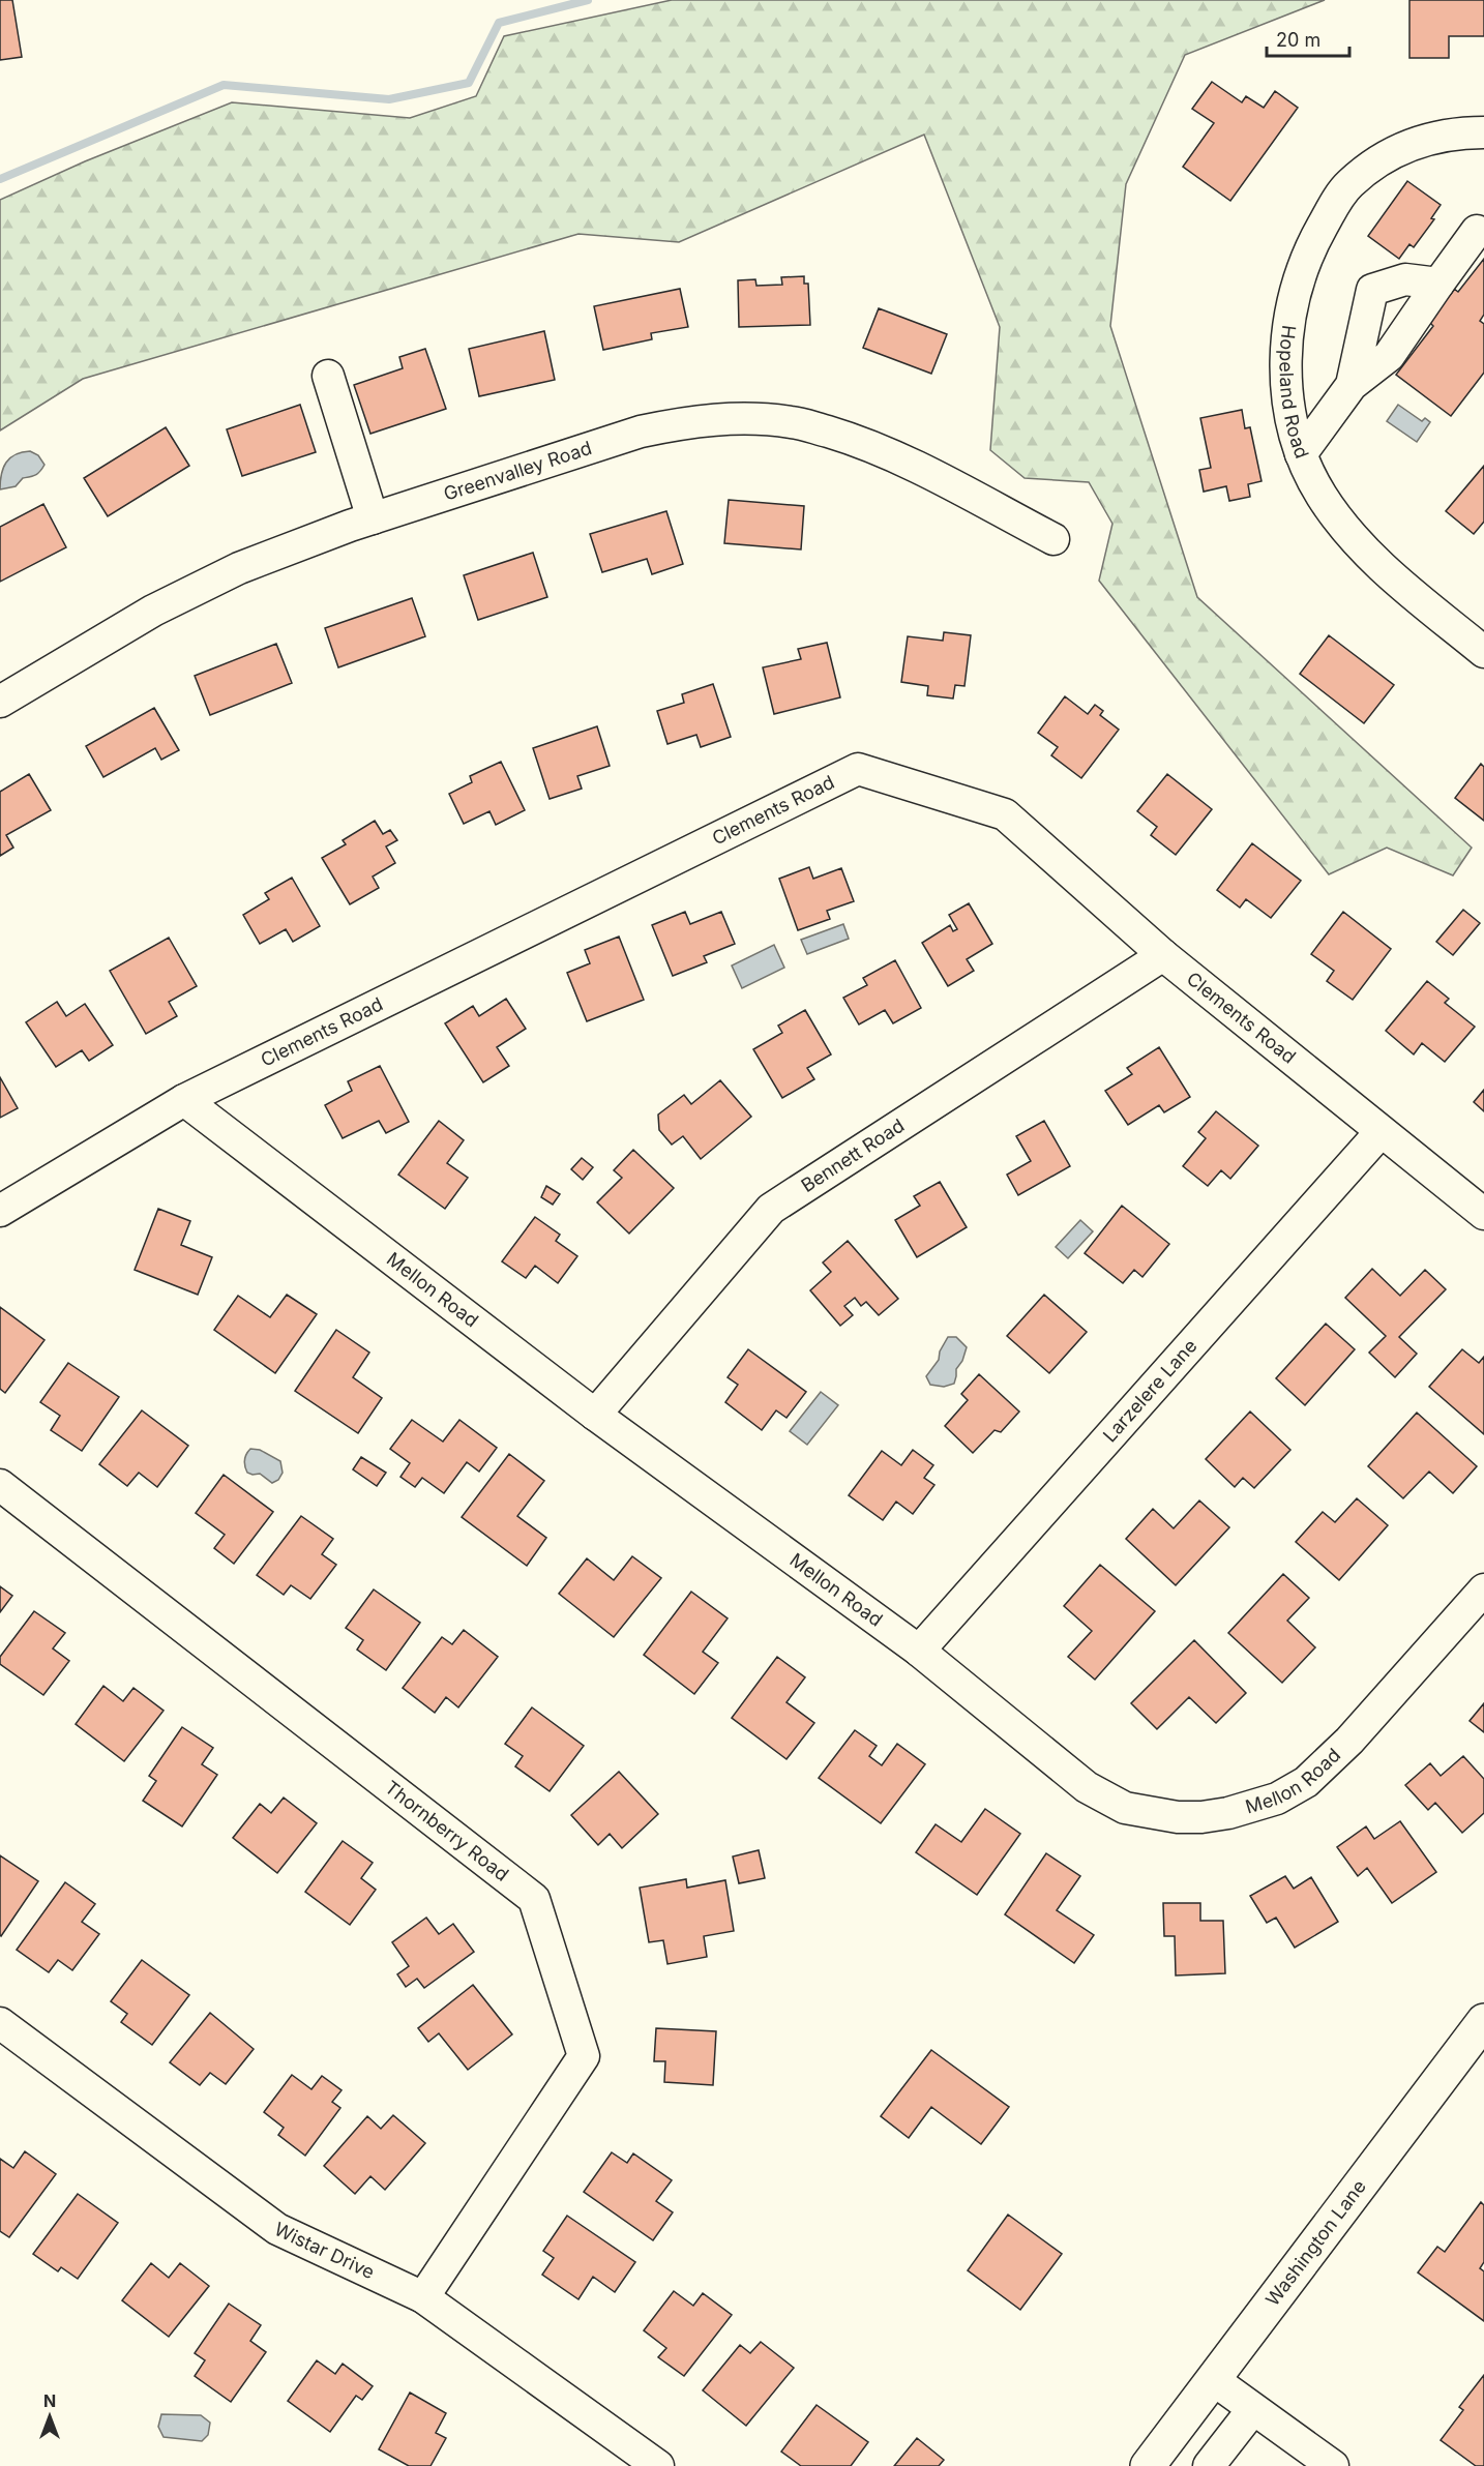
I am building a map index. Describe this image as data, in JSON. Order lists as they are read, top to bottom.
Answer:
{
  "streets": {
    "main road": ["Washington Lane"],
    "street": [
      "Hopeland Road",
      "Greenvalley Road",
      "Clements Road",
      "Bennett Road",
      "Mellon Road",
      "Larzelere Lane",
      "Thornberry Road",
      "Wistar Drive"
    ]
  },
  "crossings": [
    ["Clements Road", "Bennett Road"],
    ["Clements Road", "Mellon Road"],
    ["Clements Road", "Larzelere Lane"],
    ["Bennett Road", "Mellon Road"],
    ["Mellon Road", "Larzelere Lane"],
    ["Thornberry Road", "Wistar Drive"]
  ],
  "scale_bar": "20 m",
  "north": "top"
}
